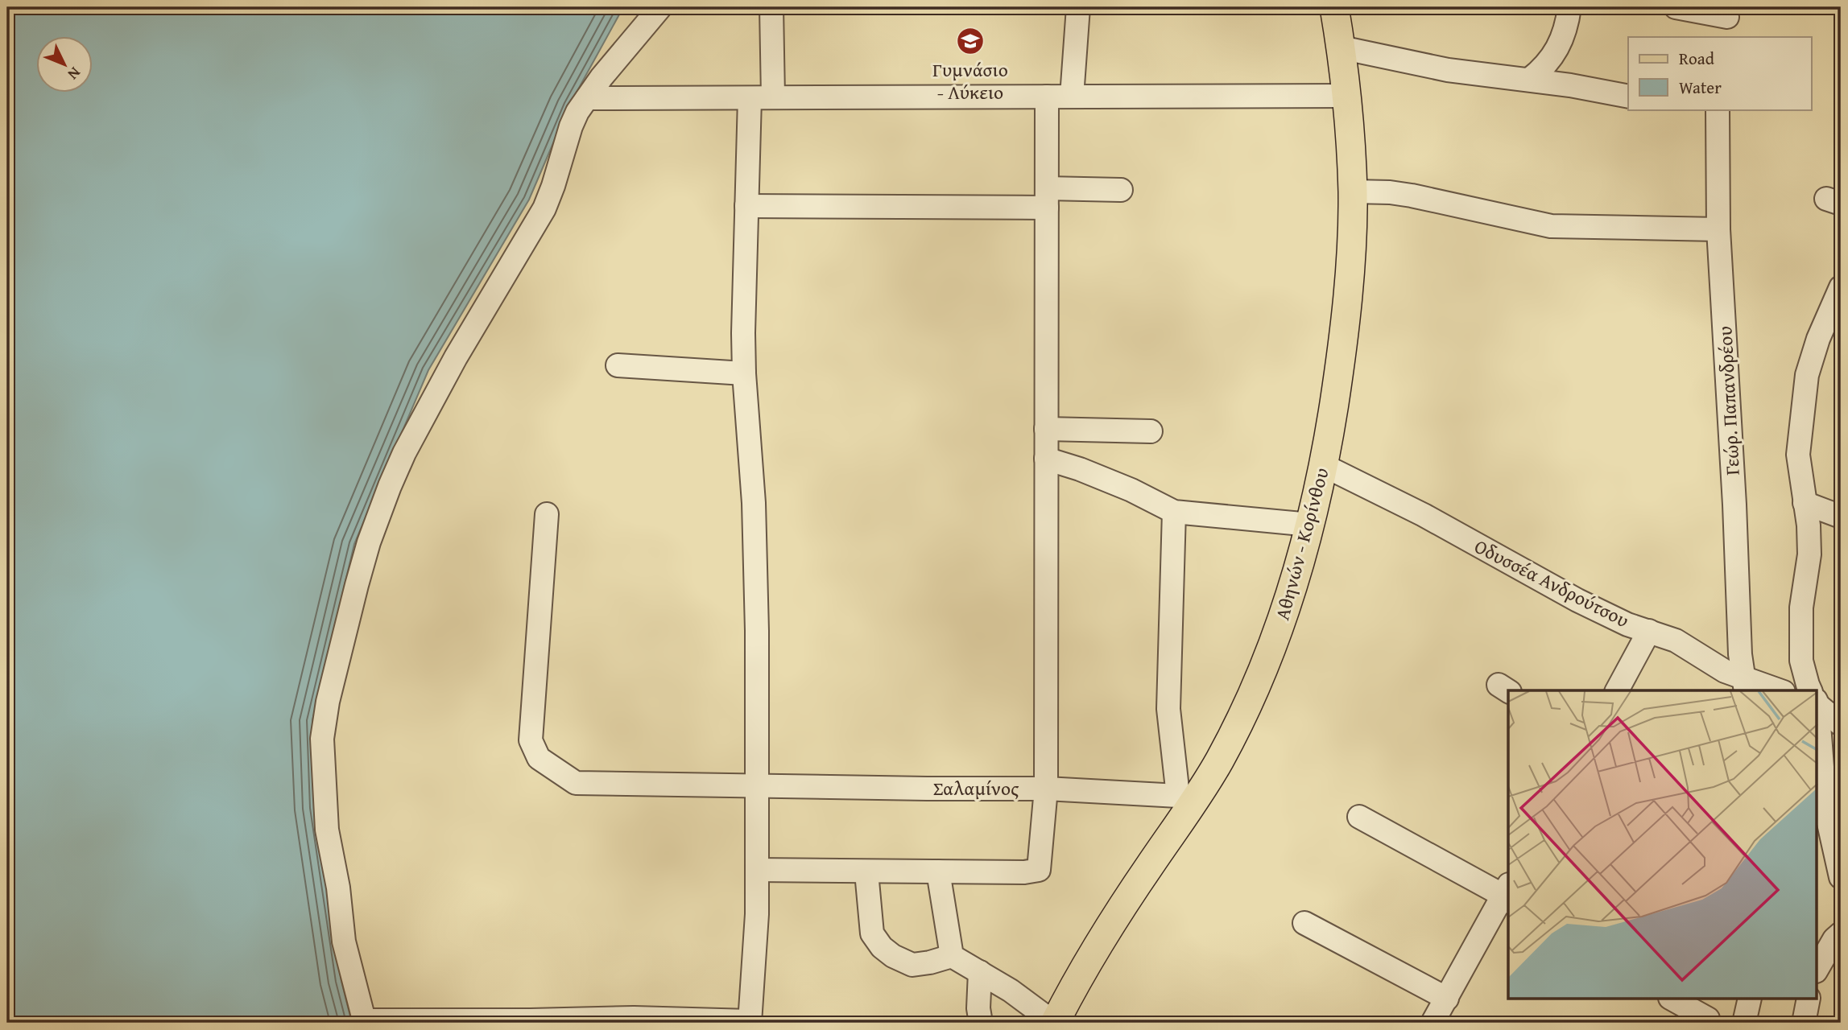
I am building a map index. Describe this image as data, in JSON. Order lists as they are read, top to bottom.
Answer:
{
  "streets": {
    "main road": ["Αθηνών - Κορίνθου"],
    "street": ["Γεώρ. Παπανδρέου", "Οδυσσέα Ανδρούτσου", "Σαλαμίνος"]
  },
  "crossings": [
    ["Γεώρ. Παπανδρέου", "Οδυσσέα Ανδρούτσου"],
    ["Αθηνών - Κορίνθου", "Οδυσσέα Ανδρούτσου"],
    ["Αθηνών - Κορίνθου", "Σαλαμίνος"]
  ],
  "places": {
    "school or university": ["Γυμνάσιο - Λύκειο"]
  },
  "legend": ["Road", "Water"],
  "north": "bottom right"
}
